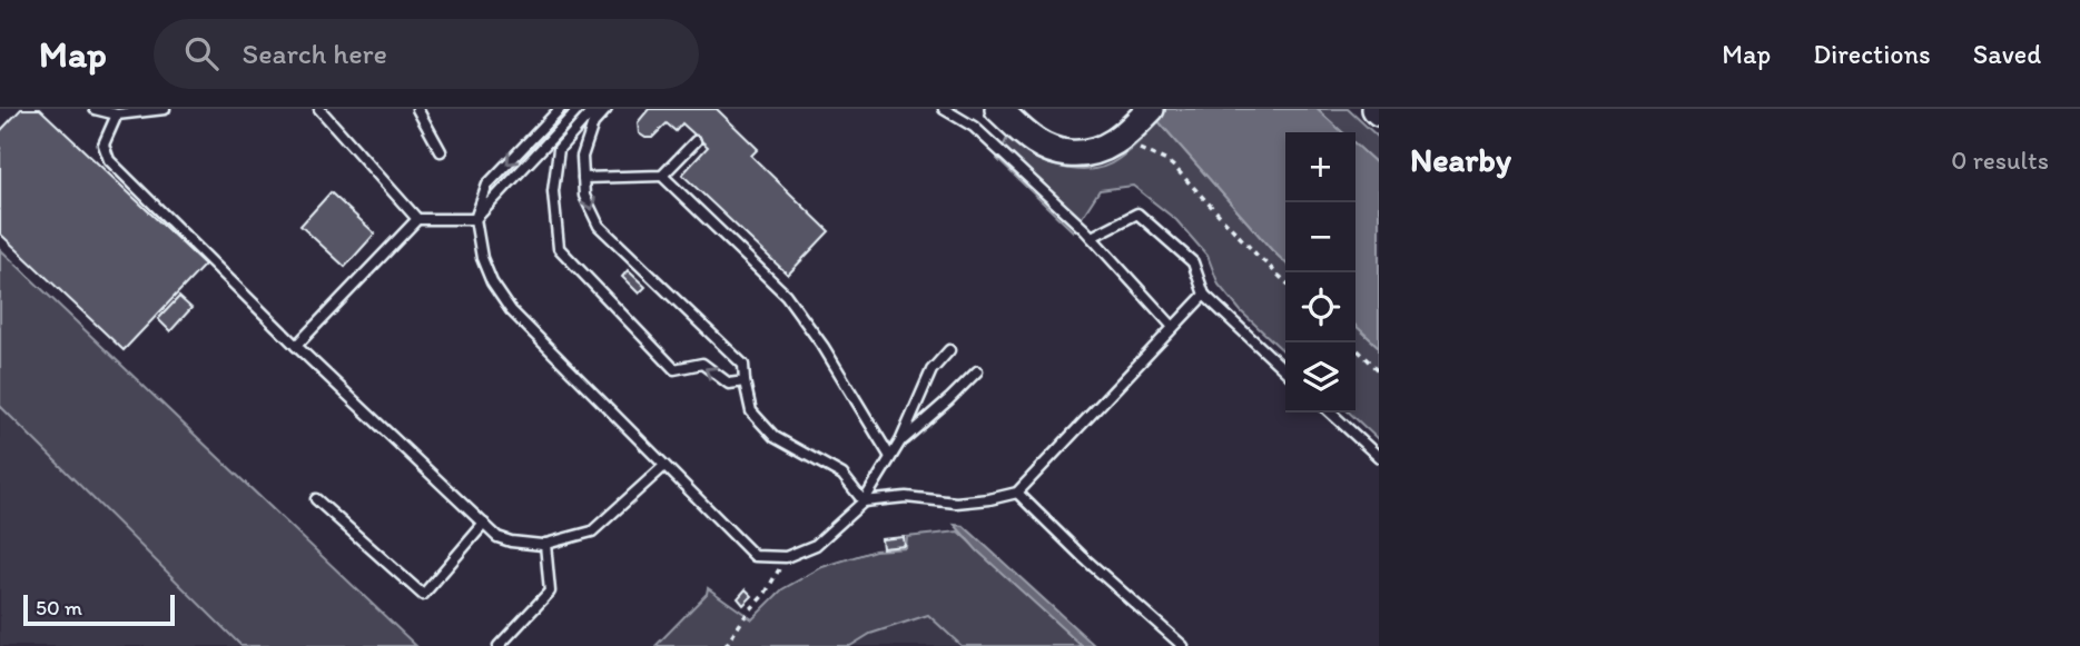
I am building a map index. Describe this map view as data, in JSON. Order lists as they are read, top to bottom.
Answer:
{
  "scale_bar": "50 m",
  "page": {
    "header": "Map",
    "search": "Search here",
    "nav": ["Map", "Directions", "Saved"],
    "heading": ["Nearby", "0 results"],
    "map_buttons": ["+", "−"],
    "scale": "50 m"
  }
}
